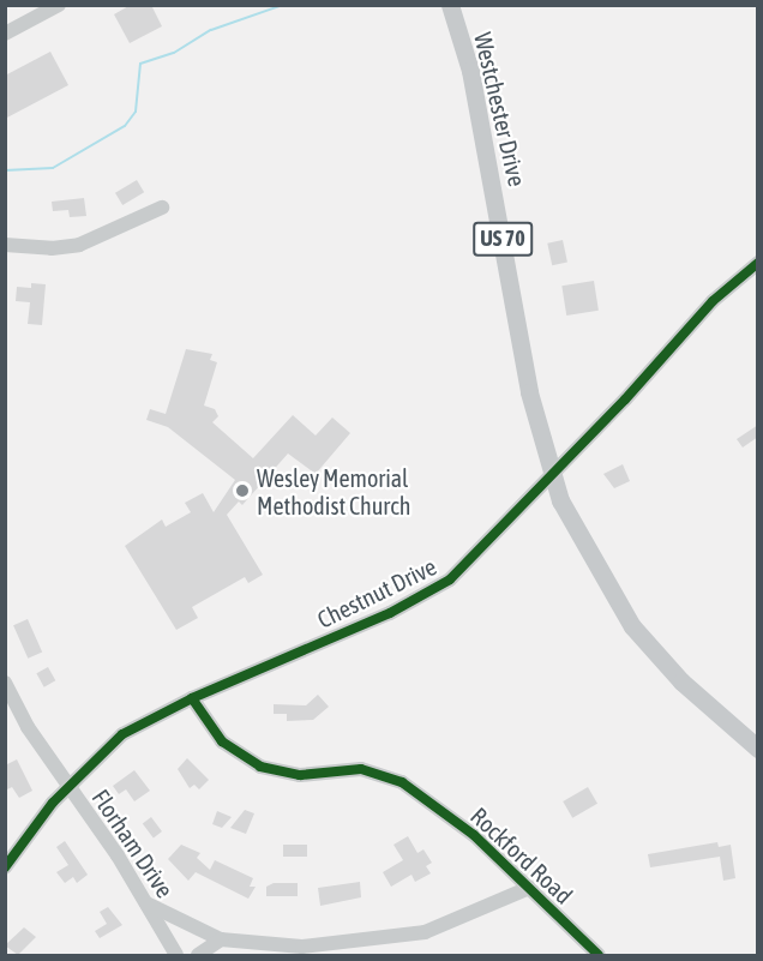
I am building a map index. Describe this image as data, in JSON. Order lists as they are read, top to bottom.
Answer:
{
  "streets": {
    "main road": ["Westchester Drive", "US 70"],
    "street": ["Chestnut Drive", "Florham Drive", "Rockford Road"]
  },
  "crossings": [
    ["Westchester Drive", "Chestnut Drive"],
    ["Chestnut Drive", "Florham Drive"],
    ["Chestnut Drive", "Rockford Road"]
  ],
  "places": ["Wesley Memorial Methodist Church"]
}
